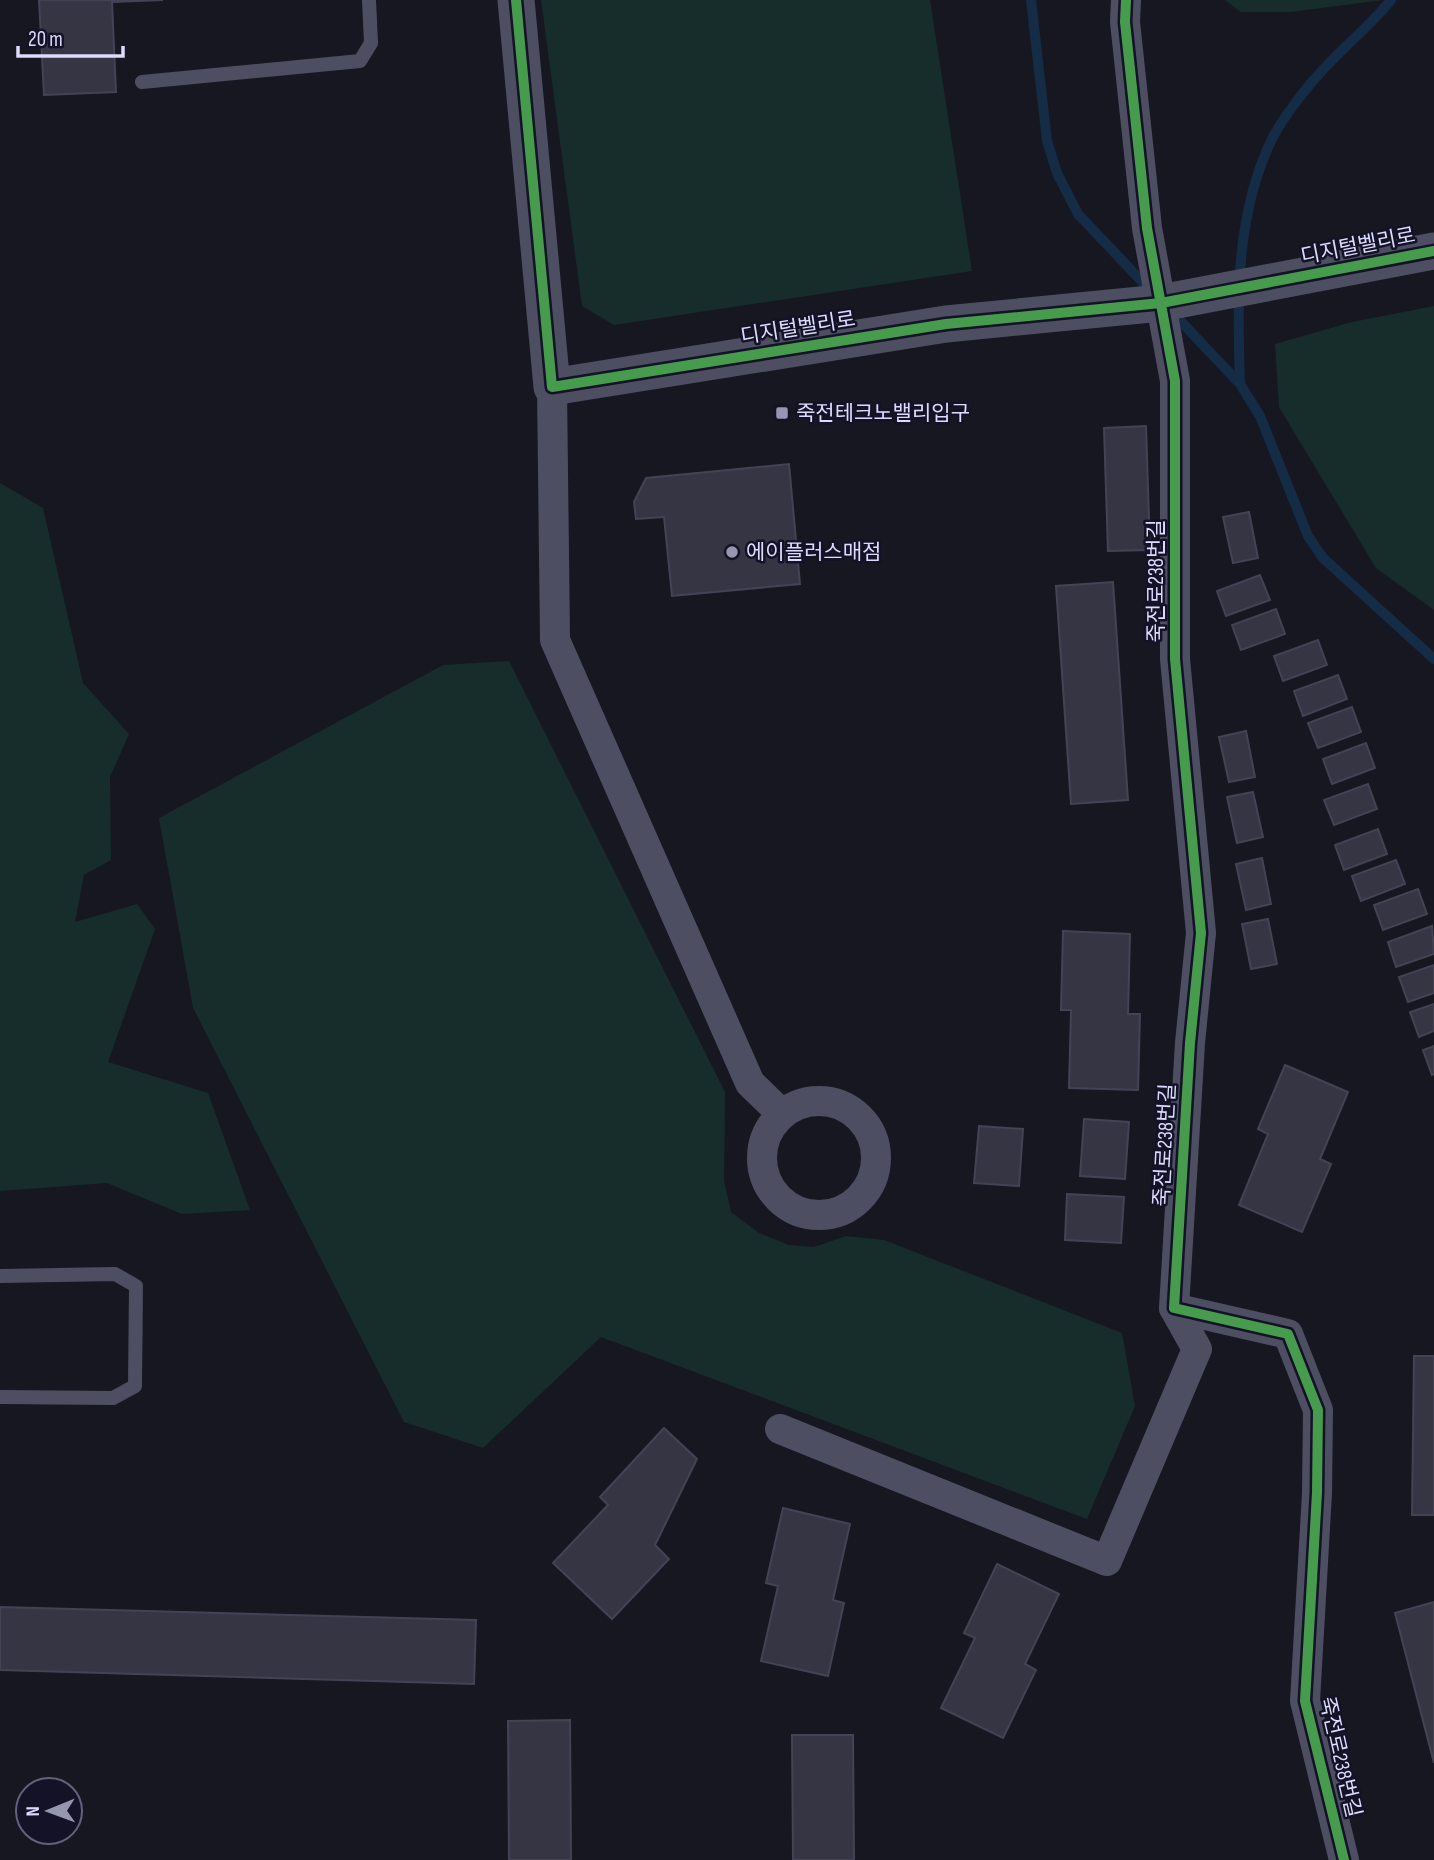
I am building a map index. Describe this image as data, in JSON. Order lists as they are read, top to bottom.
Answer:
{
  "streets": {
    "street": ["디지털벨리로", "죽전로238번길"]
  },
  "crossings": [
    ["디지털벨리로", "죽전로238번길"]
  ],
  "places": {
    "transit": ["죽전테크노밸리입구"],
    "other": ["에이플러스매점"]
  },
  "scale_bar": "20 m",
  "north": "left"
}
